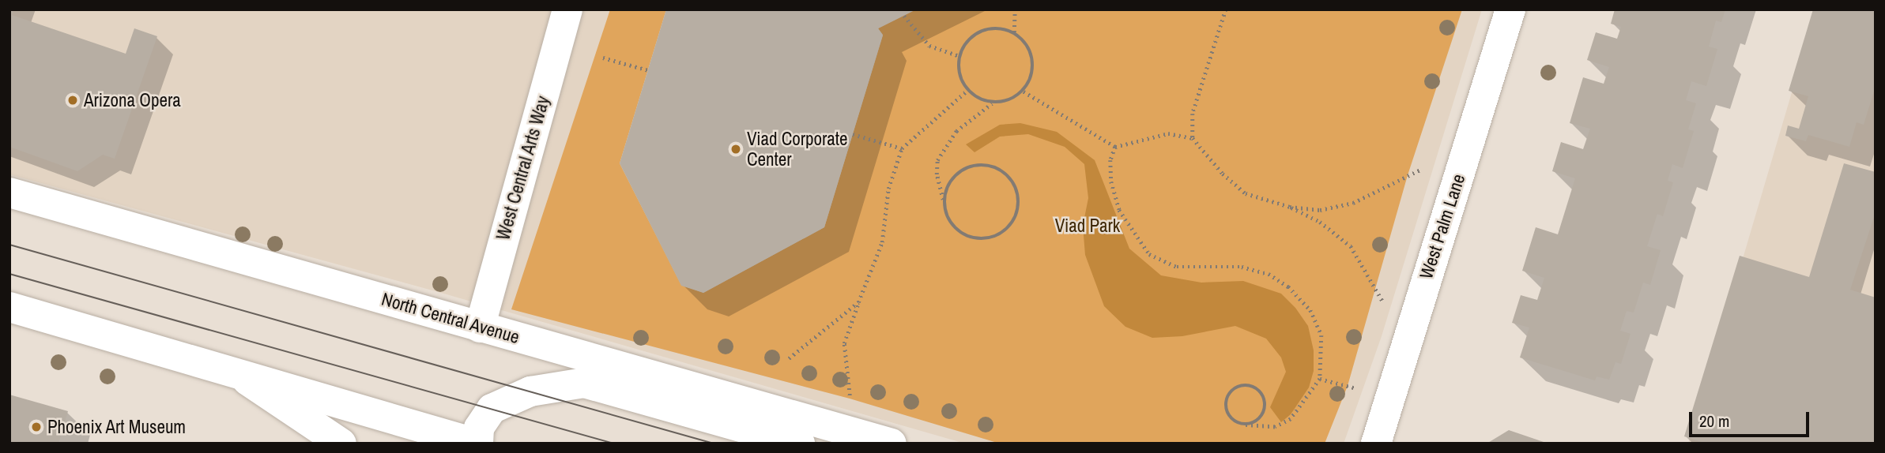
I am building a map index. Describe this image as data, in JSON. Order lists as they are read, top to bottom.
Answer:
{
  "streets": {
    "main road": ["West Central Arts Way", "West Palm Lane", "North Central Avenue"]
  },
  "crossings": [
    ["West Central Arts Way", "North Central Avenue"]
  ],
  "parks": ["Viad Park"],
  "places": ["Arizona Opera", "Viad Corporate Center", "Phoenix Art Museum"],
  "scale_bar": "20 m"
}
